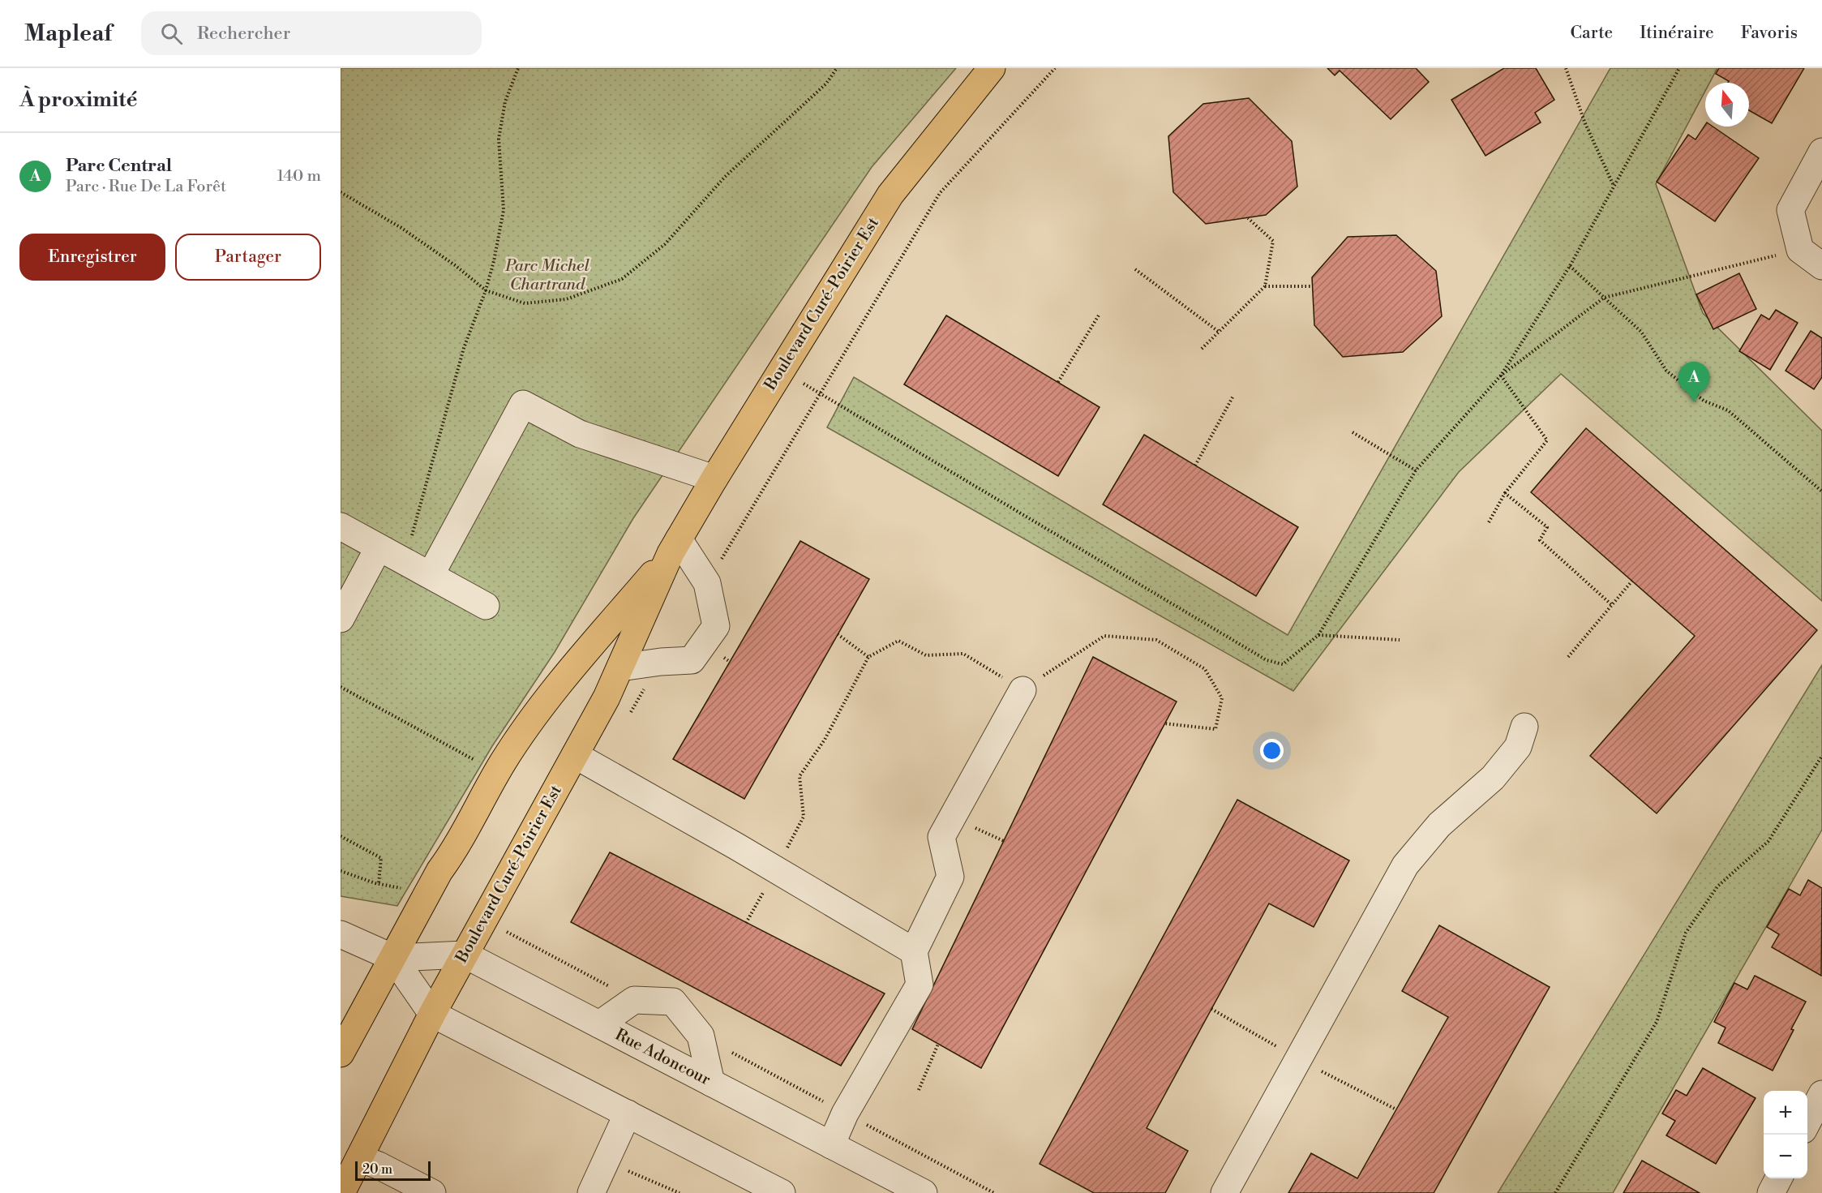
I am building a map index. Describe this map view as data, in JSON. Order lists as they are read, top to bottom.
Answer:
{
  "streets": {
    "main road": ["Boulevard Curé-Poirier Est"],
    "street": ["Rue Adoncour"]
  },
  "crossings": [
    ["Boulevard Curé-Poirier Est", "Rue Adoncour"]
  ],
  "parks": ["Parc Michel Chartrand"],
  "scale_bar": "20 m",
  "north": "top",
  "page": {
    "header": "Mapleaf",
    "search": "Rechercher",
    "nav": ["Carte", "Itinéraire", "Favoris"],
    "heading": "À proximité",
    "list": [
      {
        "mark": "A",
        "name": "Parc Central",
        "note": "Parc · Rue De La Forêt",
        "value": "140 m"
      }
    ],
    "buttons": ["Enregistrer", "Partager"],
    "pins": "A",
    "map_buttons": ["+", "−"],
    "scale": "20 m"
  }
}
